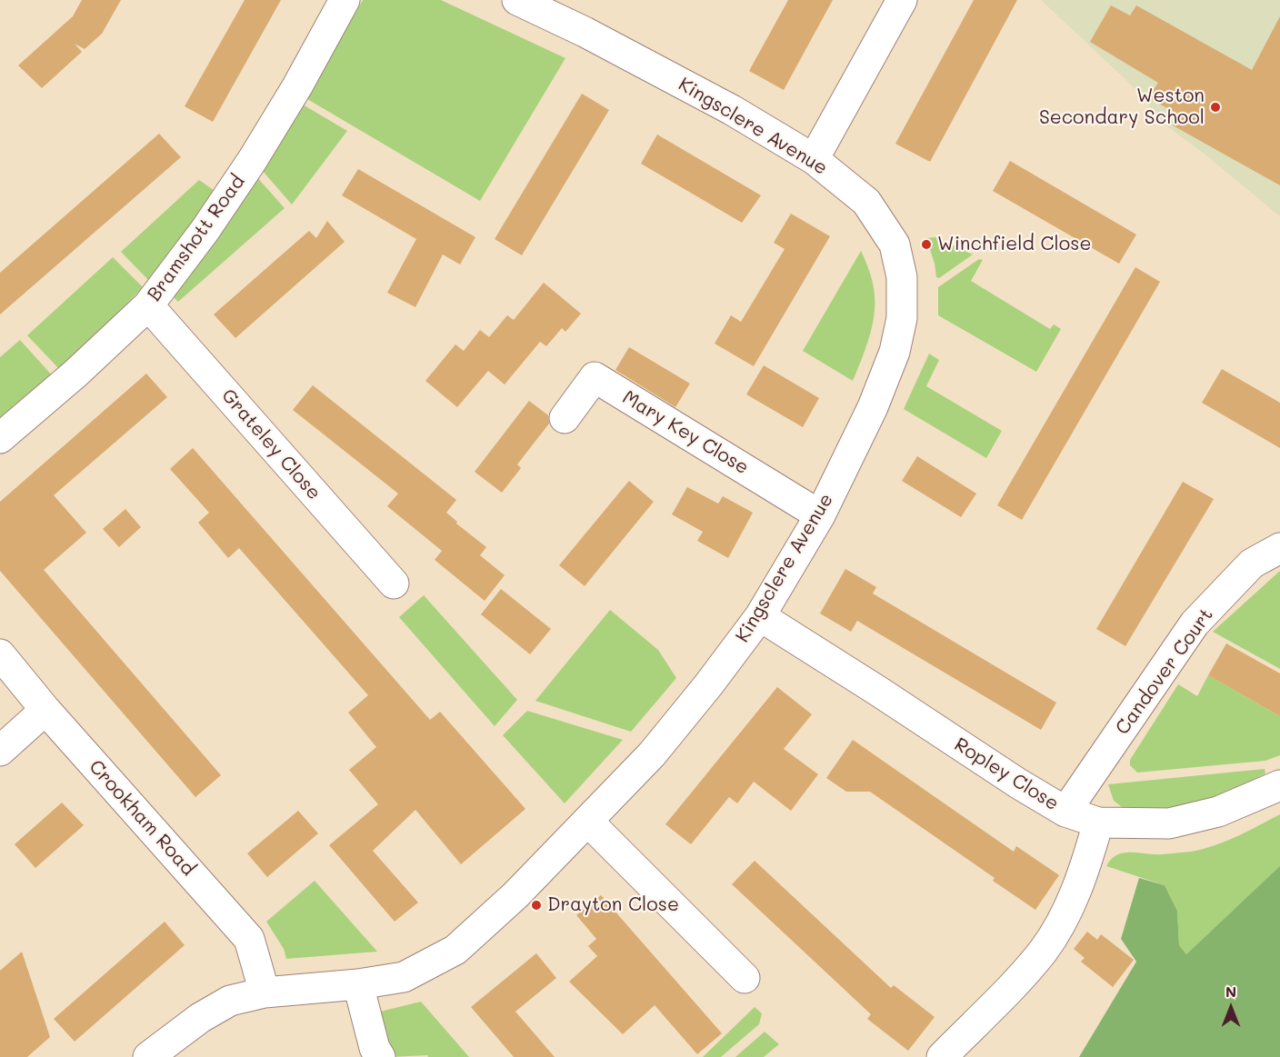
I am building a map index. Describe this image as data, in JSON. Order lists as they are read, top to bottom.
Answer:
{
  "streets": {
    "street": [
      "Kingsclere Avenue",
      "Bramshott Road",
      "Mary Key Close",
      "Grateley Close",
      "Candover Court",
      "Ropley Close",
      "Crookham Road"
    ]
  },
  "crossings": [
    ["Kingsclere Avenue", "Mary Key Close"],
    ["Kingsclere Avenue", "Ropley Close"],
    ["Kingsclere Avenue", "Crookham Road"],
    ["Bramshott Road", "Grateley Close"],
    ["Candover Court", "Ropley Close"]
  ],
  "places": ["Weston Secondary School", "Winchfield Close", "Drayton Close"],
  "north": "top"
}
